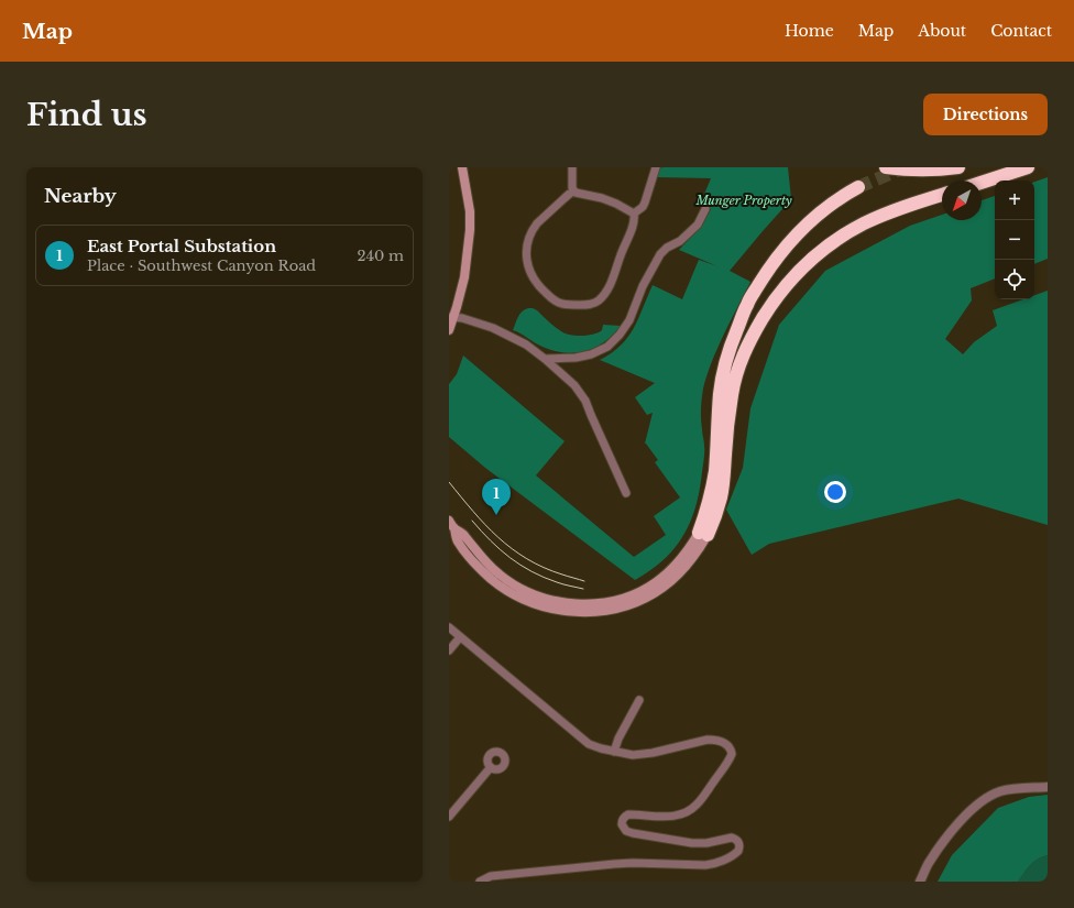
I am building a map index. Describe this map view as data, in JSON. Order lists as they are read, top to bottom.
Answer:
{
  "parks": ["Munger Property"],
  "north": "bottom left",
  "page": {
    "header": "Map",
    "nav": [
      "Home",
      "Map",
      "About",
      "Contact"
    ],
    "buttons": "Directions",
    "title": "Find us",
    "heading": "Nearby",
    "map_buttons": ["+", "−"],
    "list": [
      {
        "mark": "1",
        "name": "East Portal Substation",
        "note": "Place · Southwest Canyon Road",
        "value": "240 m"
      }
    ],
    "pins": "1"
  }
}
